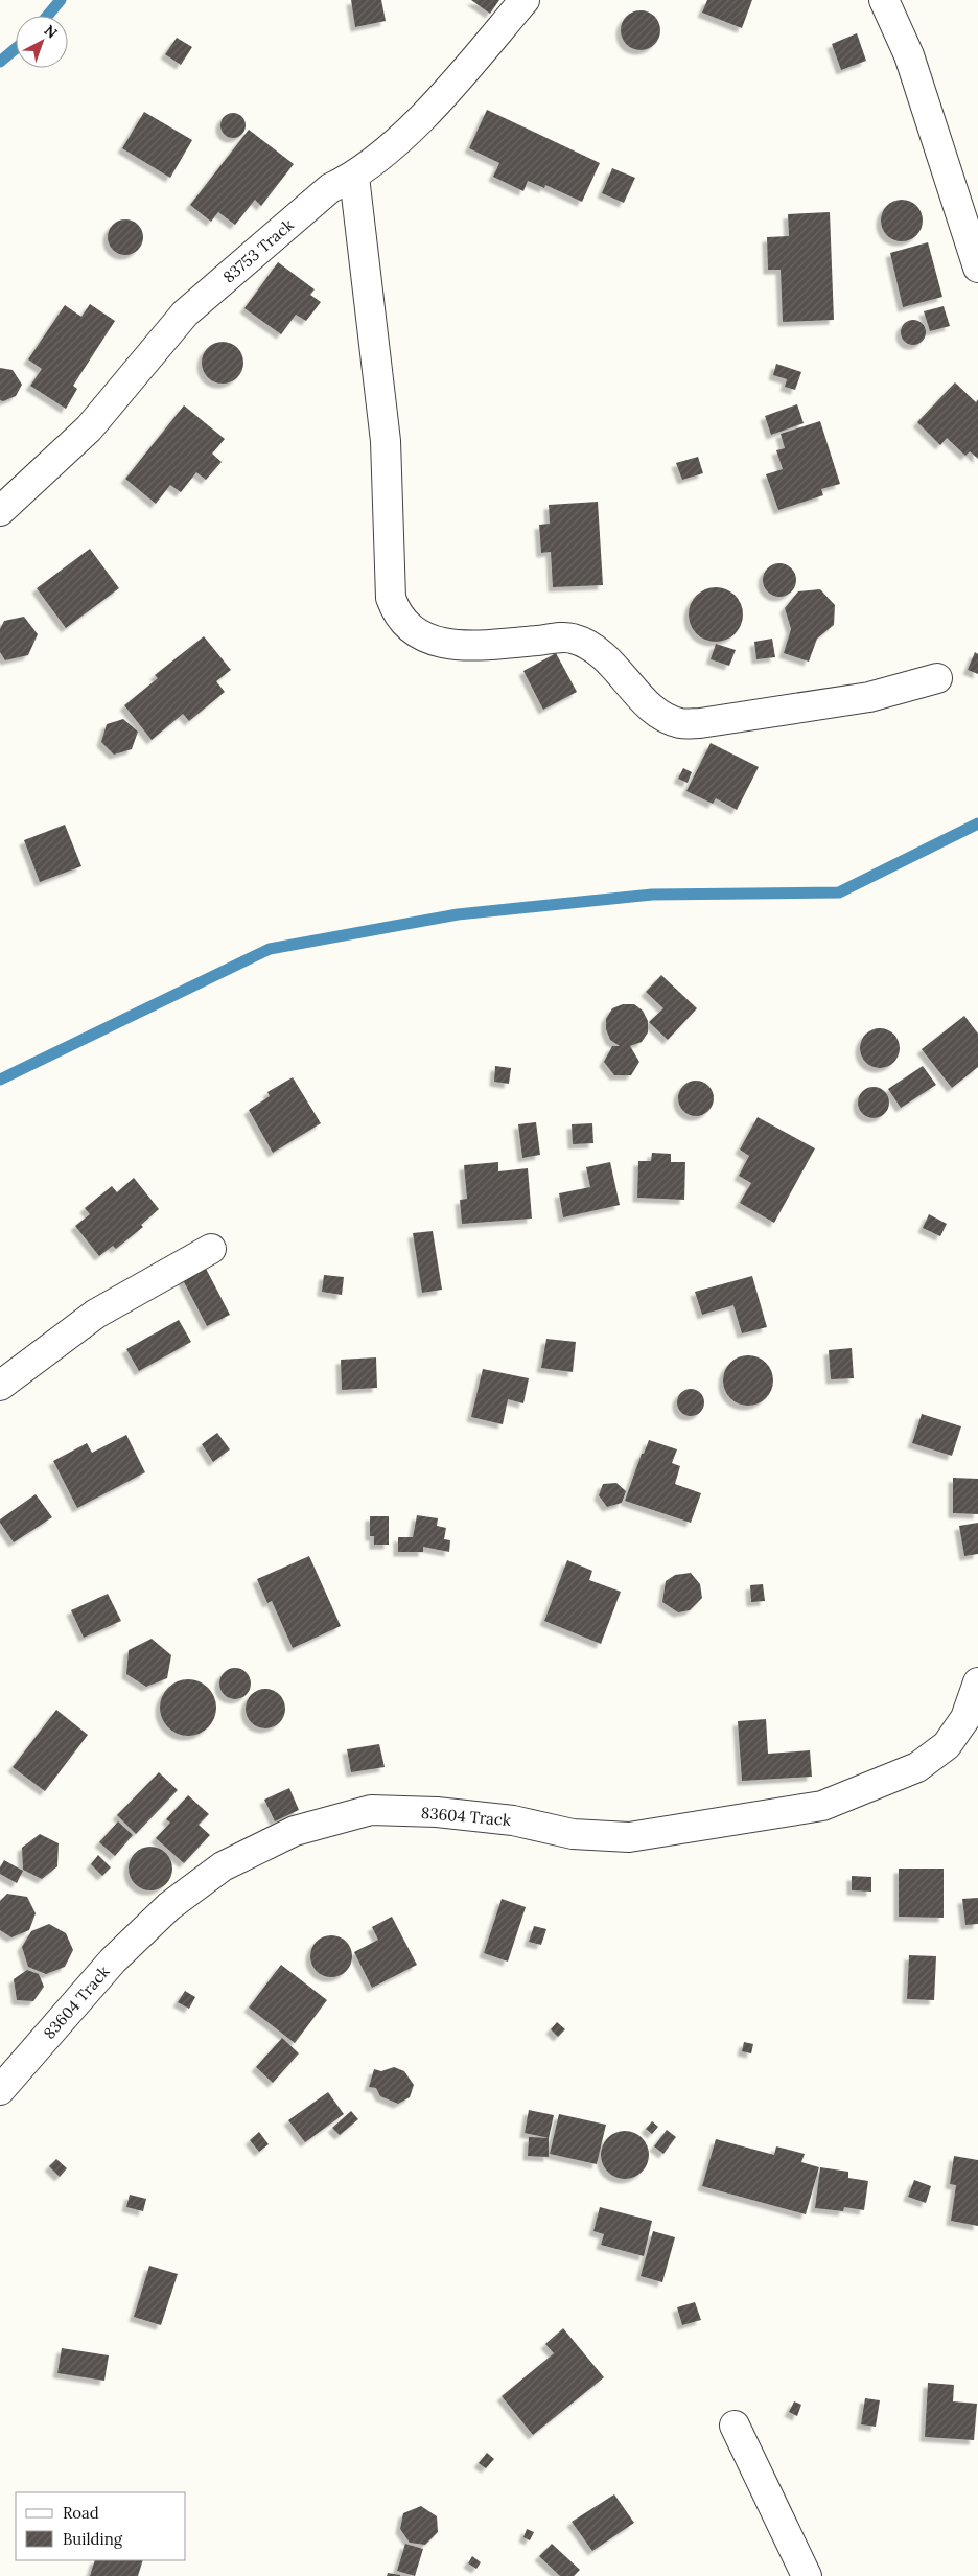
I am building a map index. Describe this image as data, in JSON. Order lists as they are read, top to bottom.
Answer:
{
  "streets": {
    "street": ["83753 Track", "83604 Track"]
  },
  "legend": ["Road", "Building"],
  "north": "top right"
}
